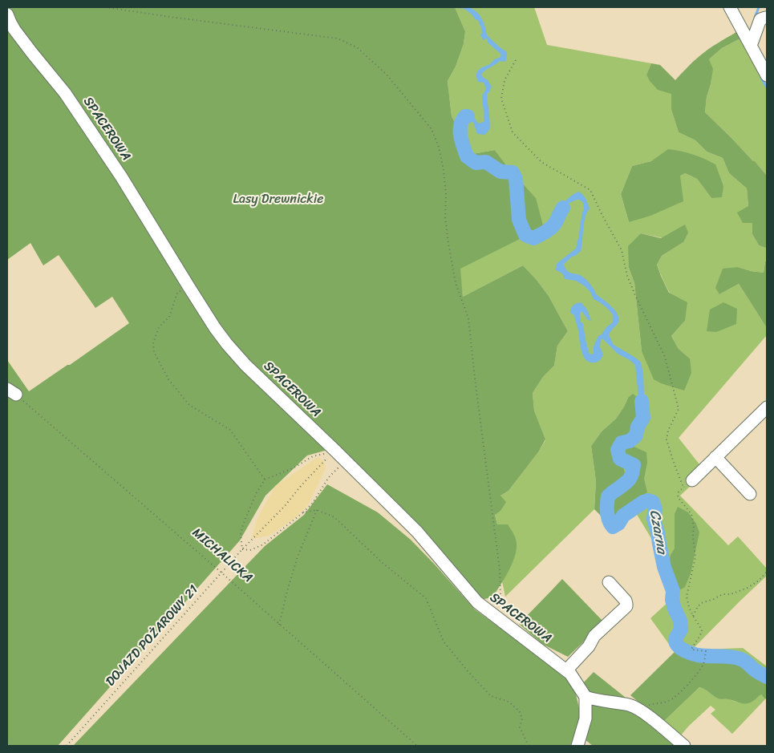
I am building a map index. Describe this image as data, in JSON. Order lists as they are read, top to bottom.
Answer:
{
  "streets": {
    "street": ["SPACEROWA"],
    "path": ["MICHALICKA", "DOJAZD POŻAROWY 21"]
  },
  "crossings": [
    ["MICHALICKA", "DOJAZD POŻAROWY 21"]
  ],
  "water": ["Czarna"],
  "parks": ["Lasy Drewnickie"]
}
